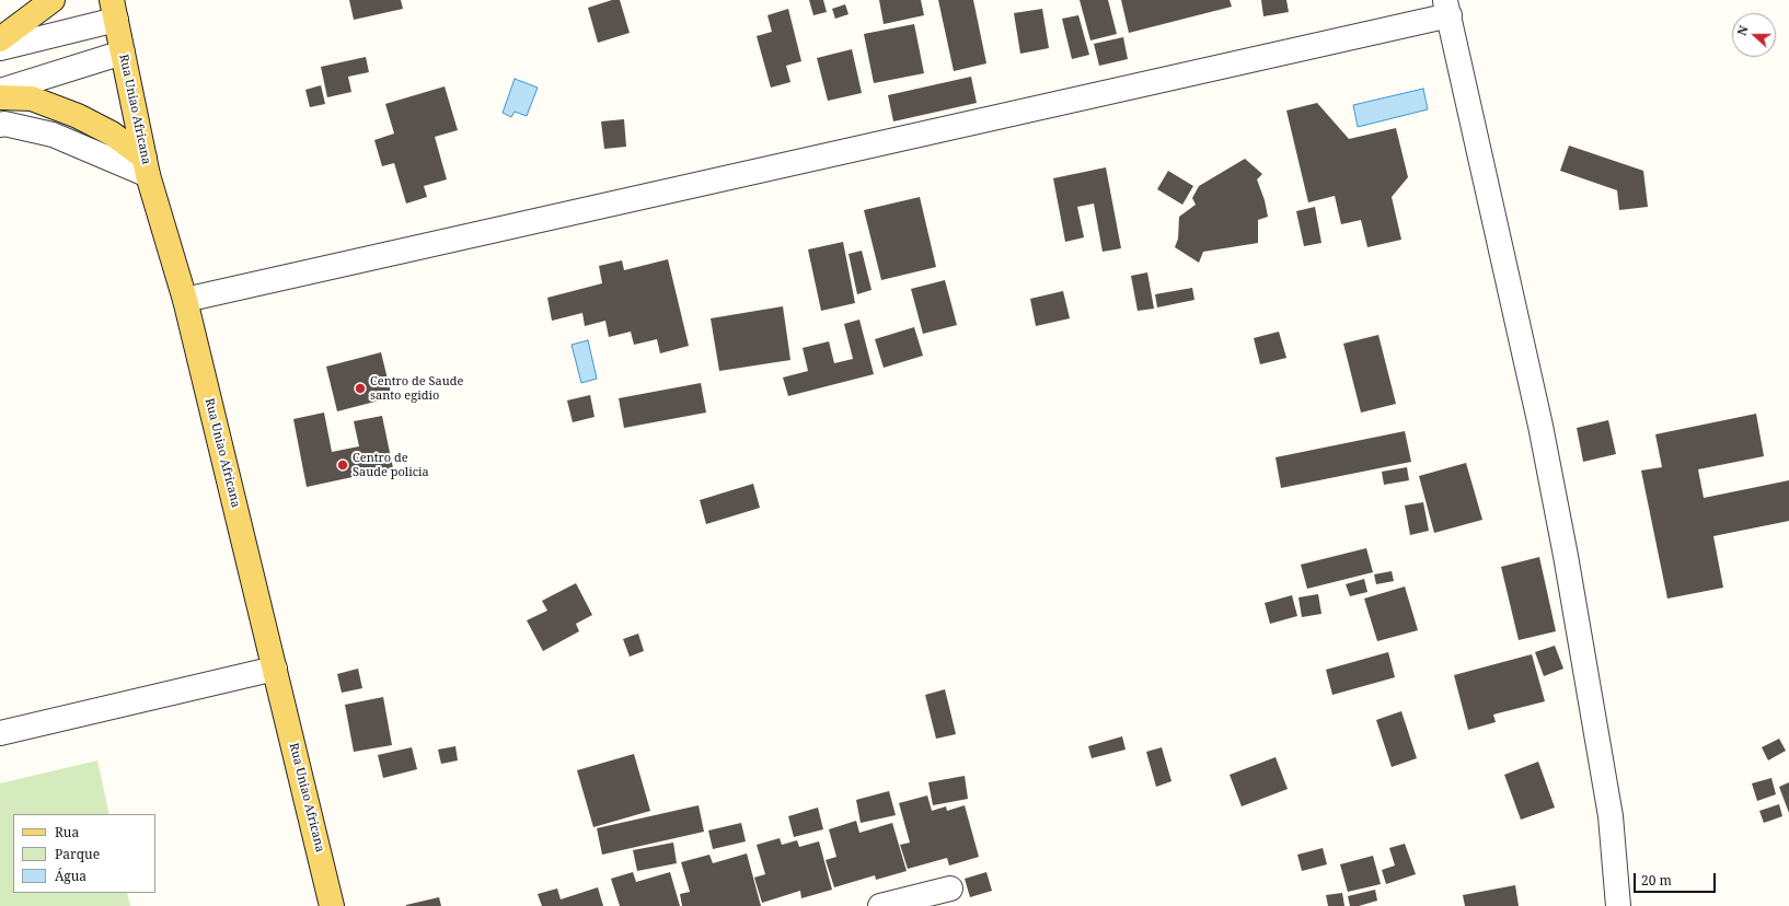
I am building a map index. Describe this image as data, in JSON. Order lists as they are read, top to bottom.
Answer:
{
  "streets": {
    "main road": ["Rua Uniao Africana"]
  },
  "places": ["Centro de Saude santo egidio", "Centro de Saude policia"],
  "legend": ["Rua", "Parque", "Água"],
  "scale_bar": "20 m",
  "north": "left"
}
